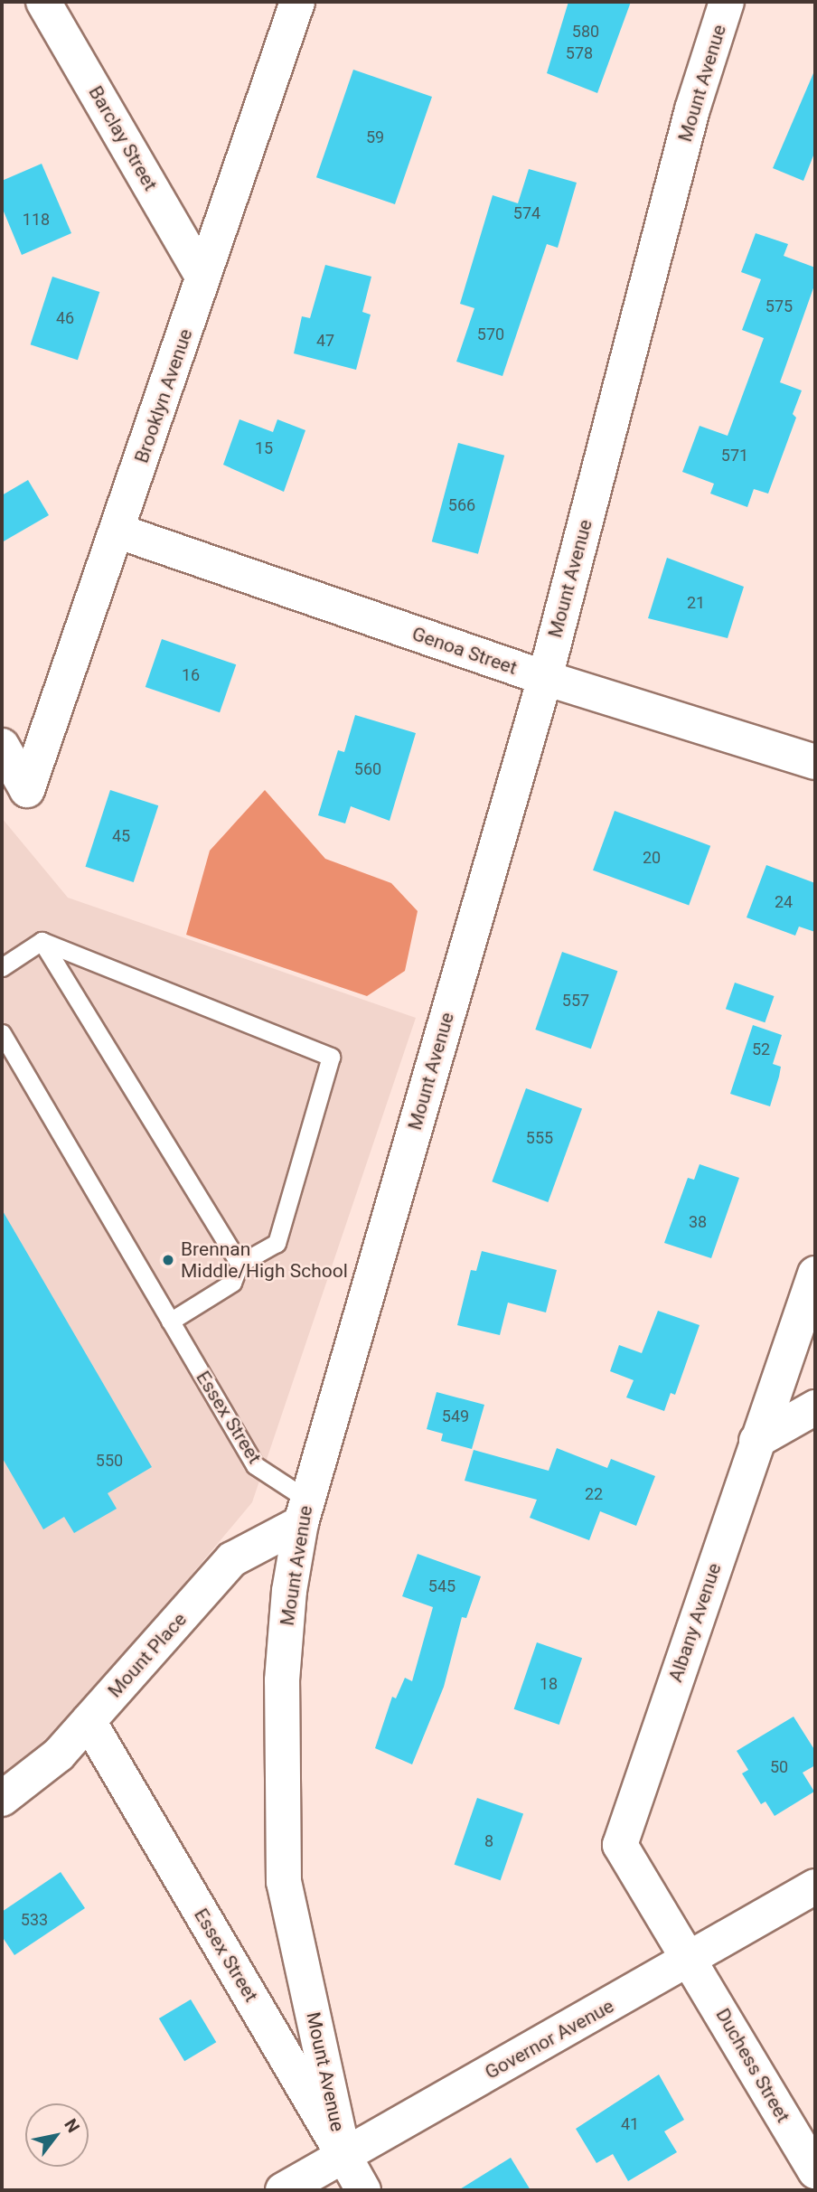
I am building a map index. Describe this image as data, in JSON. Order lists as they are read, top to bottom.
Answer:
{
  "streets": {
    "street": [
      "Mount Avenue",
      "Barclay Street",
      "Brooklyn Avenue",
      "Genoa Street",
      "Essex Street",
      "Albany Avenue",
      "Mount Place",
      "Governor Avenue",
      "Duchess Street"
    ]
  },
  "crossings": [
    ["Mount Avenue", "Genoa Street"],
    ["Mount Avenue", "Essex Street"],
    ["Mount Avenue", "Mount Place"],
    ["Mount Avenue", "Governor Avenue"],
    ["Barclay Street", "Brooklyn Avenue"],
    ["Brooklyn Avenue", "Genoa Street"],
    ["Essex Street", "Mount Place"],
    ["Essex Street", "Governor Avenue"],
    ["Albany Avenue", "Governor Avenue"],
    ["Albany Avenue", "Duchess Street"],
    ["Governor Avenue", "Duchess Street"]
  ],
  "places": ["Brennan Middle/High School"],
  "house_numbers": [
    "580",
    "578",
    "59",
    "574",
    "118",
    "575",
    "46",
    "570",
    "47",
    "15",
    "571",
    "566",
    "21",
    "16",
    "560",
    "45",
    "20",
    "24",
    "557",
    "52",
    "555",
    "38",
    "549",
    "550",
    "22",
    "545",
    "18",
    "50",
    "8",
    "533",
    "41"
  ],
  "north": "top right"
}
